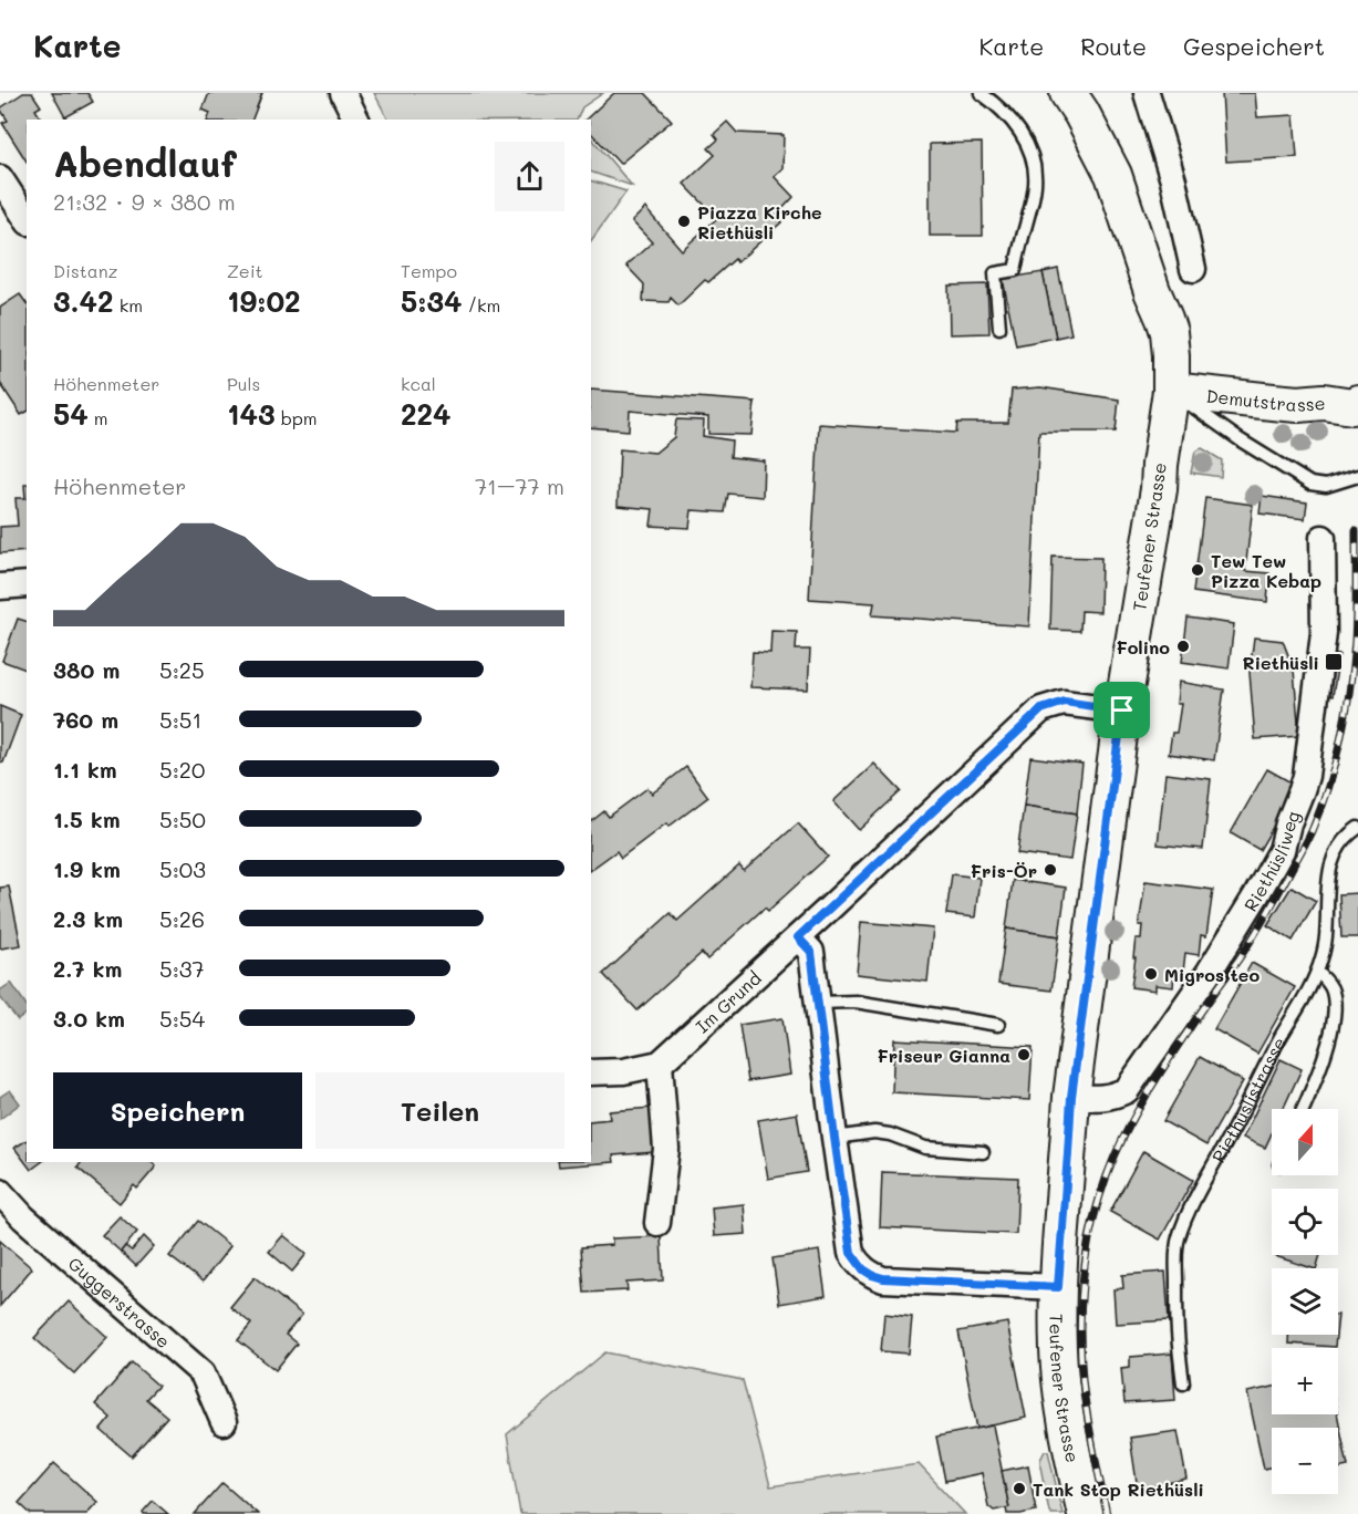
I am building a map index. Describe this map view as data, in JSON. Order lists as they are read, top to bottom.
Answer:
{
  "streets": {
    "main road": ["Demutstrasse", "Teufener Strasse"],
    "street": ["Riethüsliweg", "Im Grund", "Guggerstrasse"],
    "lane": ["Riethüslistrasse"]
  },
  "crossings": [
    ["Demutstrasse", "Teufener Strasse"],
    ["Teufener Strasse", "Riethüsliweg"],
    ["Teufener Strasse", "Im Grund"]
  ],
  "places": {
    "other": [
      "Piazza Kirche Riethüsli",
      "Tew Tew Pizza Kebap",
      "Folino",
      "Fris-Ör",
      "Migros teo",
      "Friseur Gianna",
      "Tank Stop Riethüsli"
    ],
    "transit": ["Riethüsli"]
  },
  "north": "top",
  "page": {
    "header": "Karte",
    "nav": ["Karte", "Route", "Gespeichert"],
    "heading": ["Abendlauf", "21:32 · 9 × 380 m"],
    "stats": [
      ["Distanz", "3.42 km"],
      ["Zeit", "19:02"],
      ["Tempo", "5:34 /km"],
      ["Höhenmeter", "54 m"],
      ["Puls", "143 bpm"],
      ["kcal", "224"]
    ],
    "chart": ["Höhenmeter", "71–77 m"],
    "list": [
      {
        "name": "380 m",
        "note": "5:25"
      },
      {
        "name": "760 m",
        "note": "5:51"
      },
      {
        "name": "1.1 km",
        "note": "5:20"
      },
      {
        "name": "1.5 km",
        "note": "5:50"
      },
      {
        "name": "1.9 km",
        "note": "5:03"
      },
      {
        "name": "2.3 km",
        "note": "5:26"
      },
      {
        "name": "2.7 km",
        "note": "5:37"
      },
      {
        "name": "3.0 km",
        "note": "5:54"
      }
    ],
    "buttons": ["Speichern", "Teilen"],
    "map_buttons": ["+", "−"]
  }
}
